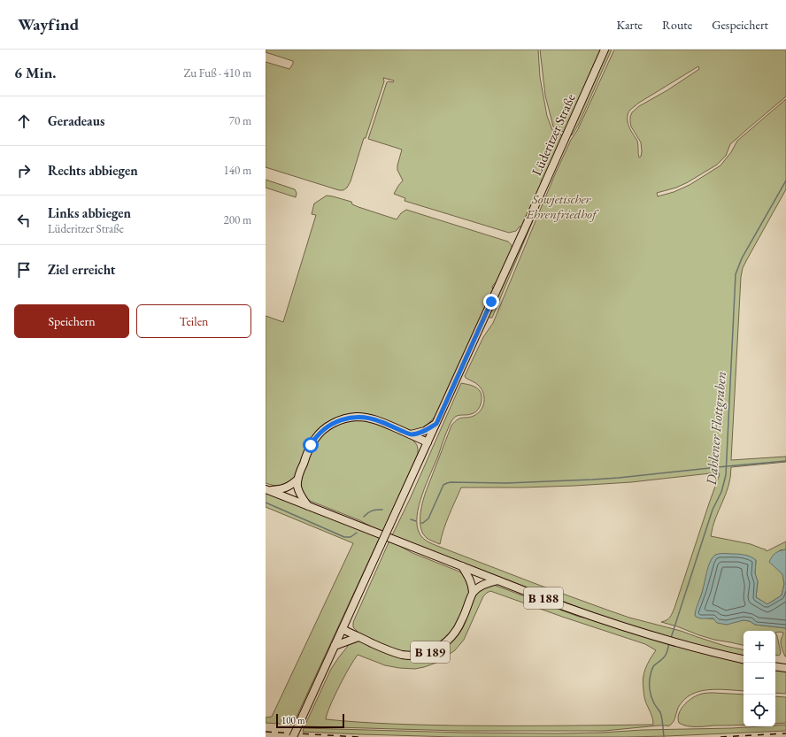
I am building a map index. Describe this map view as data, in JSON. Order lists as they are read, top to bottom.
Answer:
{
  "streets": {
    "main road": ["Lüderitzer Straße", "B 188", "B 189"]
  },
  "crossings": [
    ["Lüderitzer Straße", "B 189"]
  ],
  "water": ["Dahlener Flottgraben"],
  "parks": ["Sowjetischer Ehrenfriedhof"],
  "scale_bar": "100 m",
  "page": {
    "header": "Wayfind",
    "nav": ["Karte", "Route", "Gespeichert"],
    "heading": ["6 Min.", "Zu Fuß · 410 m"],
    "list": [
      ["Geradeaus", "70 m"],
      ["Rechts abbiegen", "140 m"],
      ["Links abbiegen", "Lüderitzer Straße", "200 m"],
      "Ziel erreicht"
    ],
    "buttons": ["Speichern", "Teilen"],
    "map_buttons": ["+", "−"],
    "scale": "100 m"
  }
}
